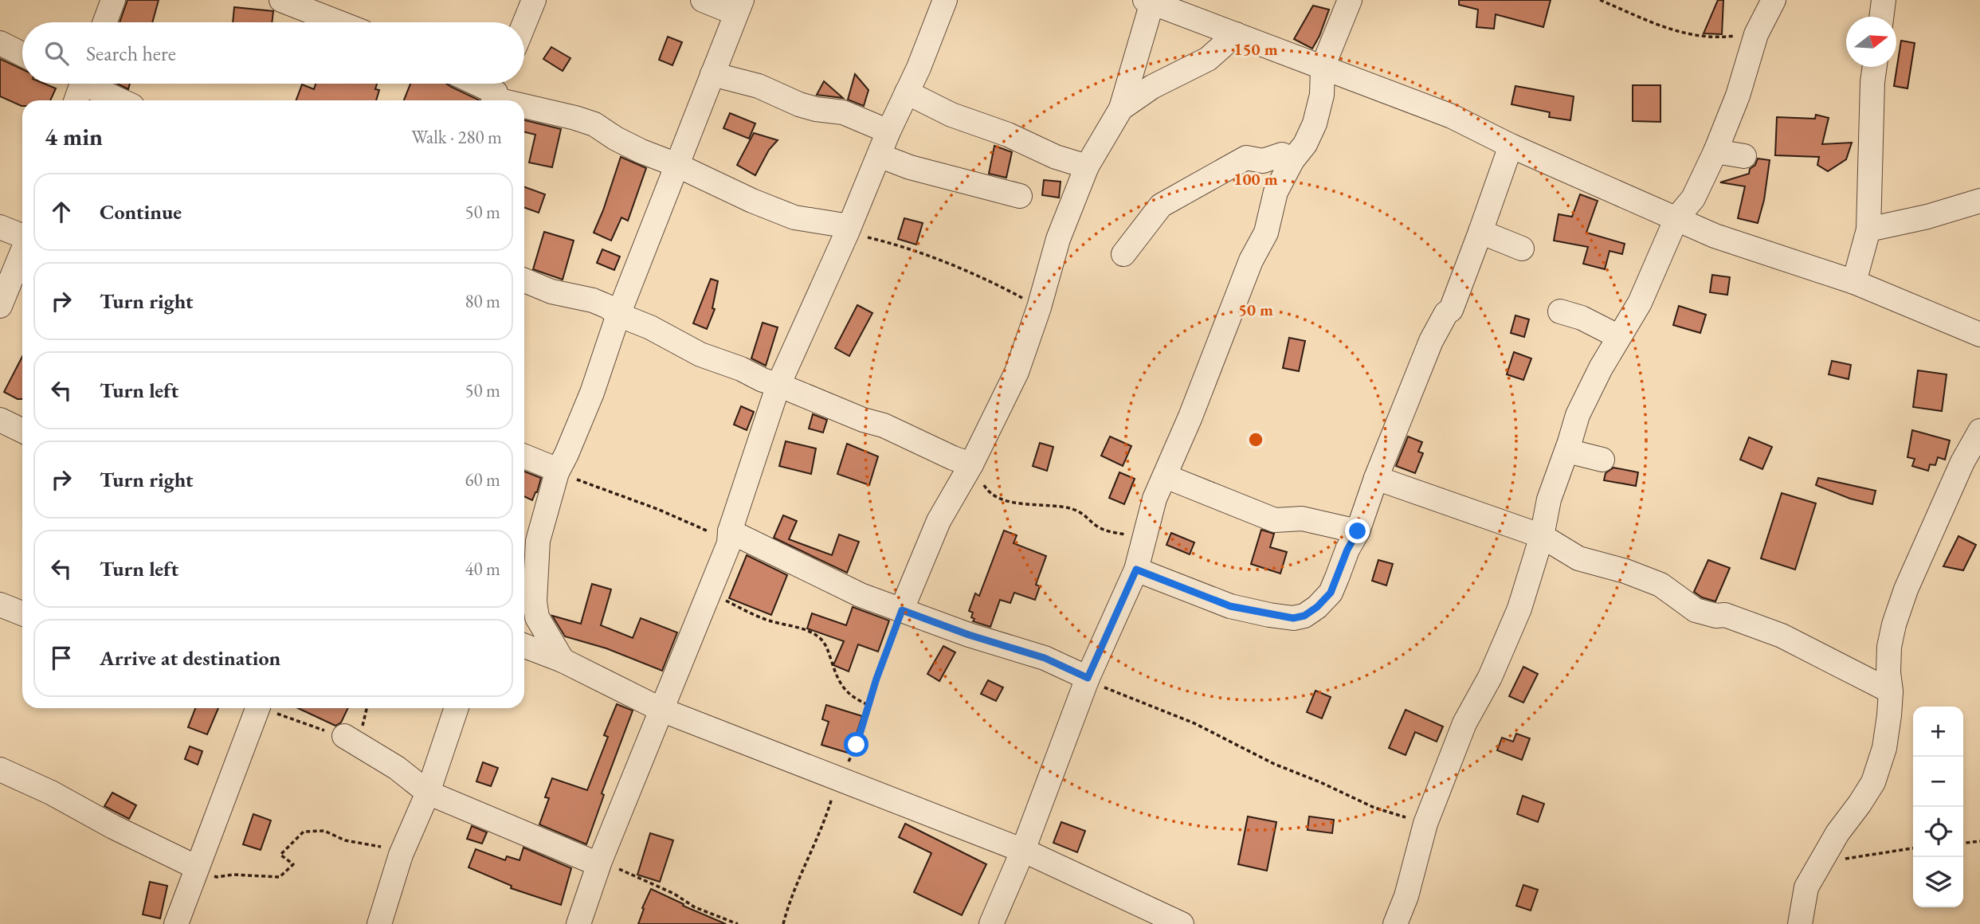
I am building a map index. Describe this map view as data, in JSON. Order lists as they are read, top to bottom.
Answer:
{
  "north": "right",
  "page": {
    "search": "Search here",
    "heading": ["4 min", "Walk · 280 m"],
    "list": [
      ["Continue", "50 m"],
      ["Turn right", "80 m"],
      ["Turn left", "50 m"],
      ["Turn right", "60 m"],
      ["Turn left", "40 m"],
      "Arrive at destination"
    ],
    "map_buttons": ["+", "−"]
  },
  "rings": ["150 m", "100 m", "50 m"]
}
